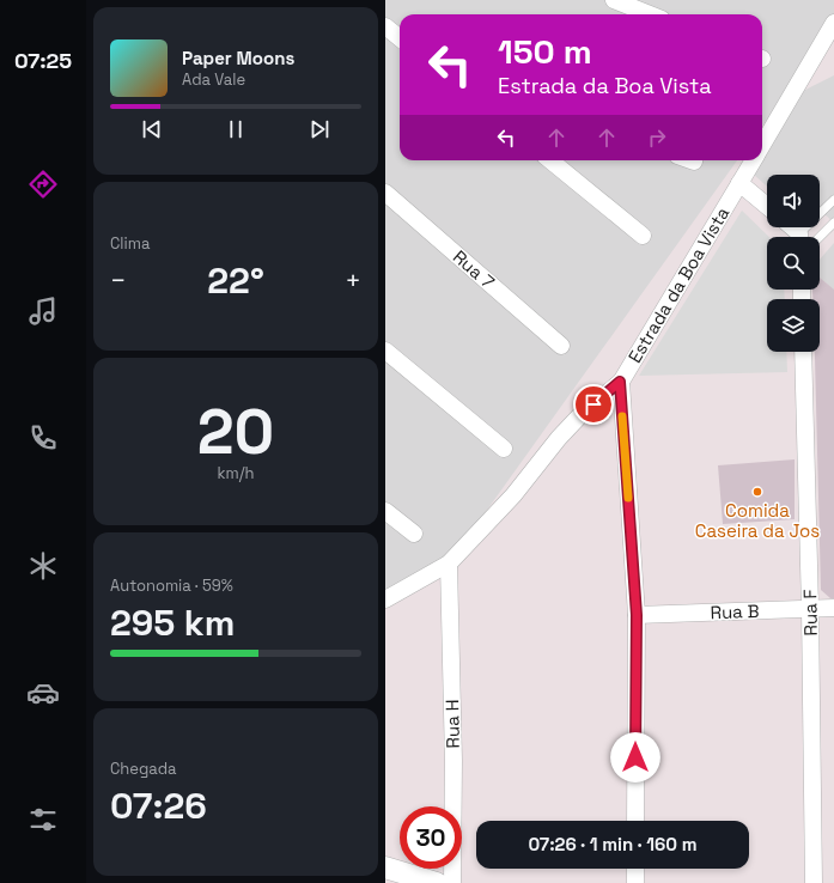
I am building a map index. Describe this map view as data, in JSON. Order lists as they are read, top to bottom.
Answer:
{
  "streets": {
    "street": [
      "Rua 7",
      "Estrada da Boa Vista",
      "Rua B",
      "Rua F",
      "Rua H"
    ]
  },
  "crossings": [
    ["Estrada da Boa Vista", "Rua H"],
    ["Rua B", "Rua F"]
  ],
  "places": ["Comida Caseira da Jos"],
  "page": {
    "tabs": "07:25",
    "turn": ["150 m", "Estrada da Boa Vista"],
    "song": ["Paper Moons", "Ada Vale"],
    "tile": [
      "Clima",
      ["20", "km/h"],
      ["Autonomia · 59%", "295 km"],
      ["Chegada", "07:26"]
    ],
    "heat": ["−", "22°", "+"],
    "limit": "30",
    "trip": "07:26 · 1 min · 160 m"
  }
}
